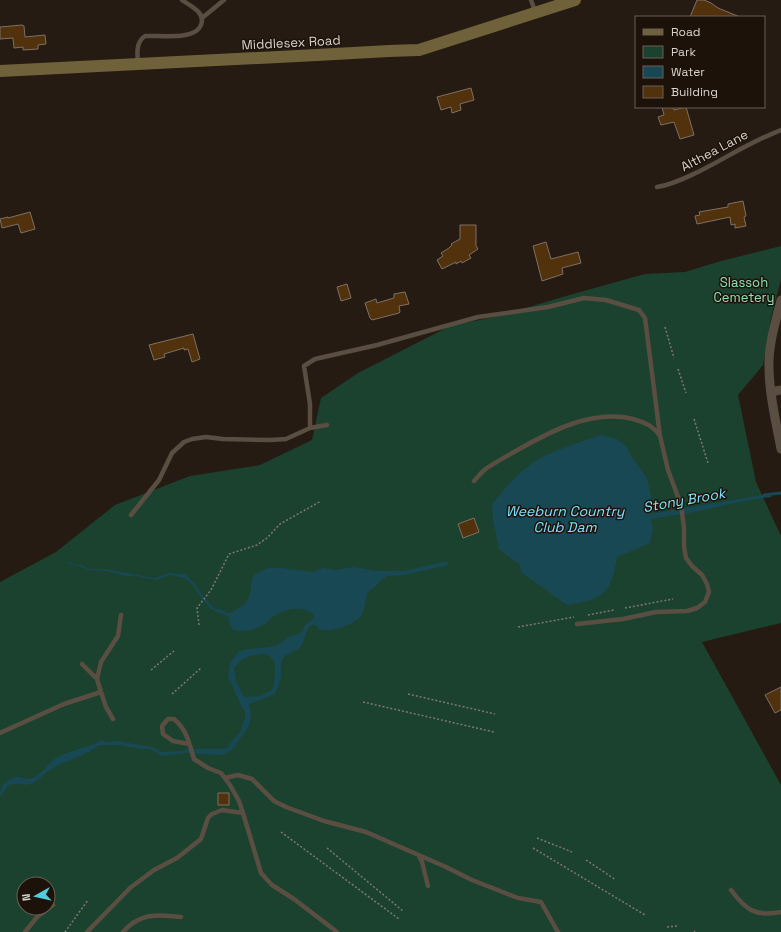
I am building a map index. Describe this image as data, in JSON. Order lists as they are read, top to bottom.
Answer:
{
  "streets": {
    "main road": ["Middlesex Road"],
    "lane": ["Althea Lane"]
  },
  "water": ["Stony Brook", "Weeburn Country Club Dam"],
  "parks": ["Slassoh Cemetery"],
  "legend": [
    "Road",
    "Park",
    "Water",
    "Building"
  ],
  "north": "left"
}
